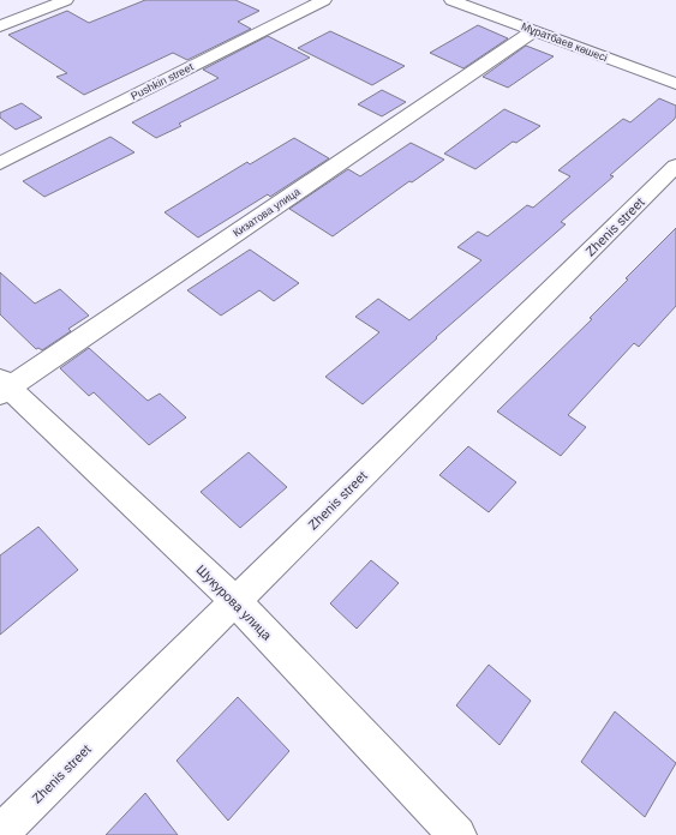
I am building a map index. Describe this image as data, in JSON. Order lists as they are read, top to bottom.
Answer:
{
  "streets": {
    "street": [
      "Мұратбаев көшесі",
      "Pushkin street",
      "Кизатова улица",
      "Zhenis street",
      "Шукурова улица"
    ]
  },
  "crossings": [
    ["Мұратбаев көшесі", "Кизатова улица"],
    ["Кизатова улица", "Шукурова улица"],
    ["Zhenis street", "Шукурова улица"]
  ]
}
